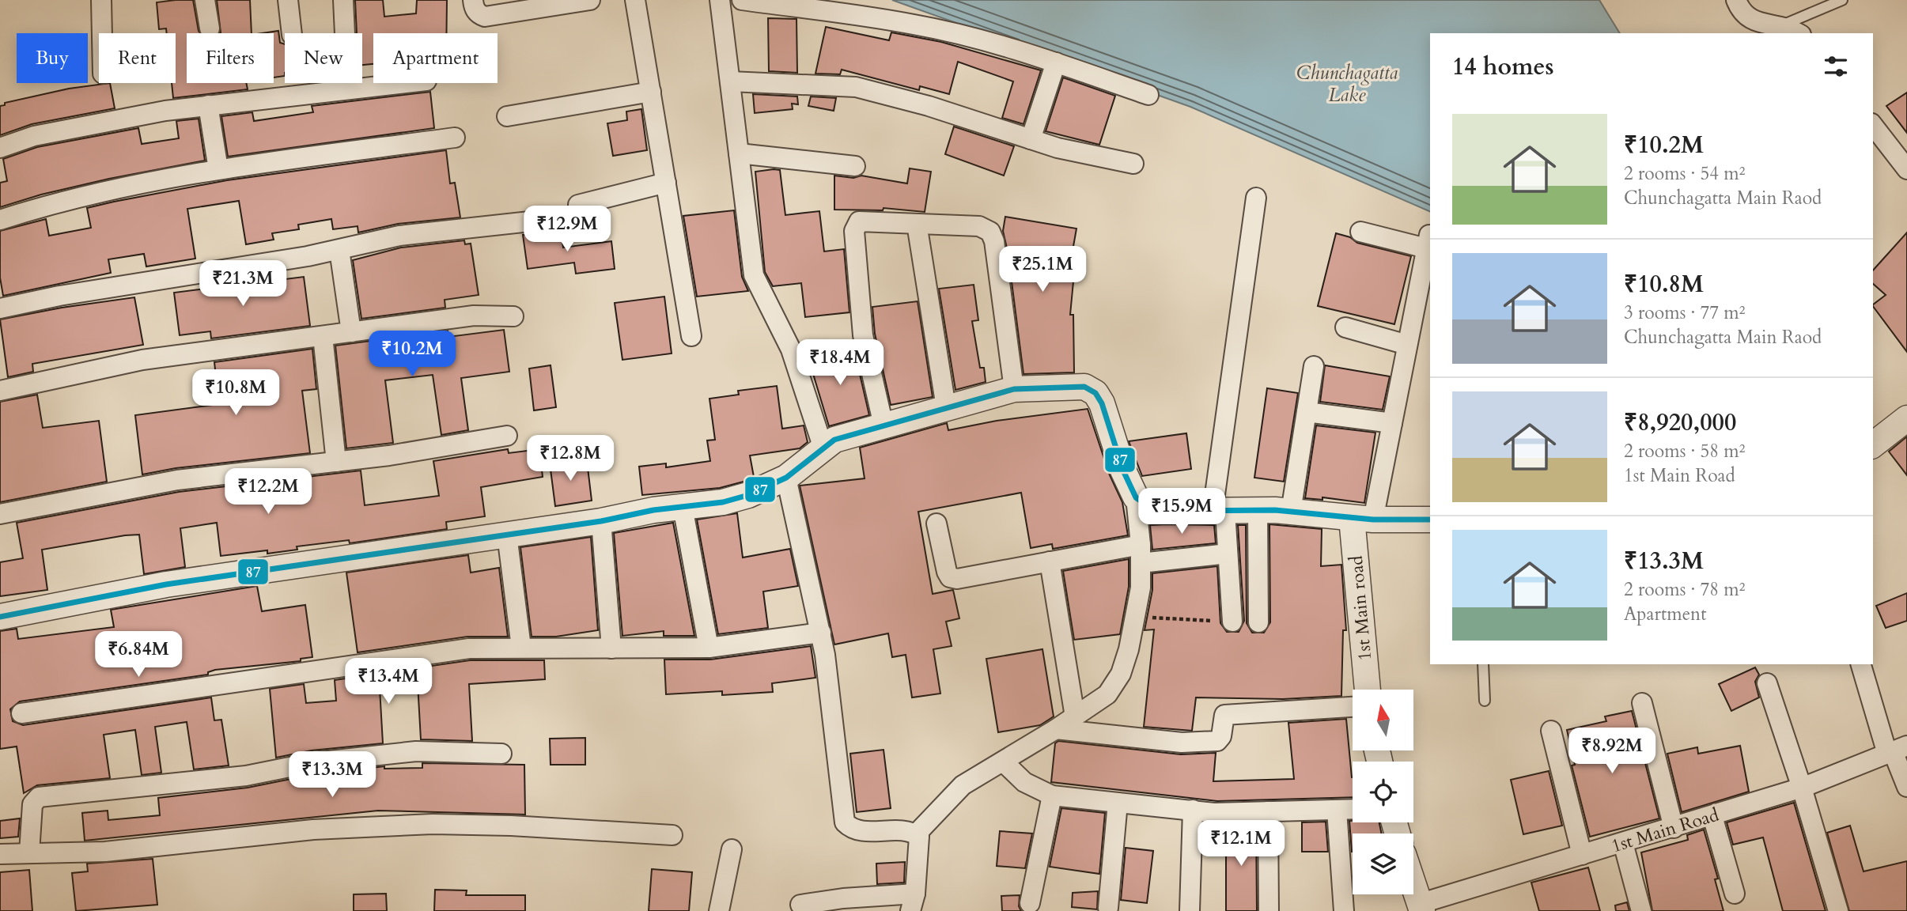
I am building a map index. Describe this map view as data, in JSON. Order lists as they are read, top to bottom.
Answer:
{
  "streets": {
    "street": ["1st Main road", "1st Main Road"]
  },
  "water": ["Chunchagatta Lake"],
  "lines": ["transit line 87"],
  "north": "top",
  "page": {
    "chip": [
      "Buy",
      "Rent",
      "Filters",
      "New",
      "Apartment"
    ],
    "heading": "14 homes",
    "list": [
      {
        "name": "₹10.2M",
        "note": "2 rooms · 54 m² · Chunchagatta Main Raod"
      },
      {
        "name": "₹10.8M",
        "note": "3 rooms · 77 m² · Chunchagatta Main Raod"
      },
      {
        "name": "₹8,920,000",
        "note": "2 rooms · 58 m² · 1st Main Road"
      },
      {
        "name": "₹13.3M",
        "note": "2 rooms · 78 m² · Apartment"
      }
    ],
    "price": [
      "₹12.9M",
      "₹25.1M",
      "₹21.3M",
      "₹10.2M",
      "₹18.4M",
      "₹10.8M",
      "₹12.8M",
      "₹12.2M",
      "₹15.9M",
      "₹6.84M",
      "₹13.4M",
      "₹8.92M",
      "₹13.3M",
      "₹12.1M"
    ]
  }
}
